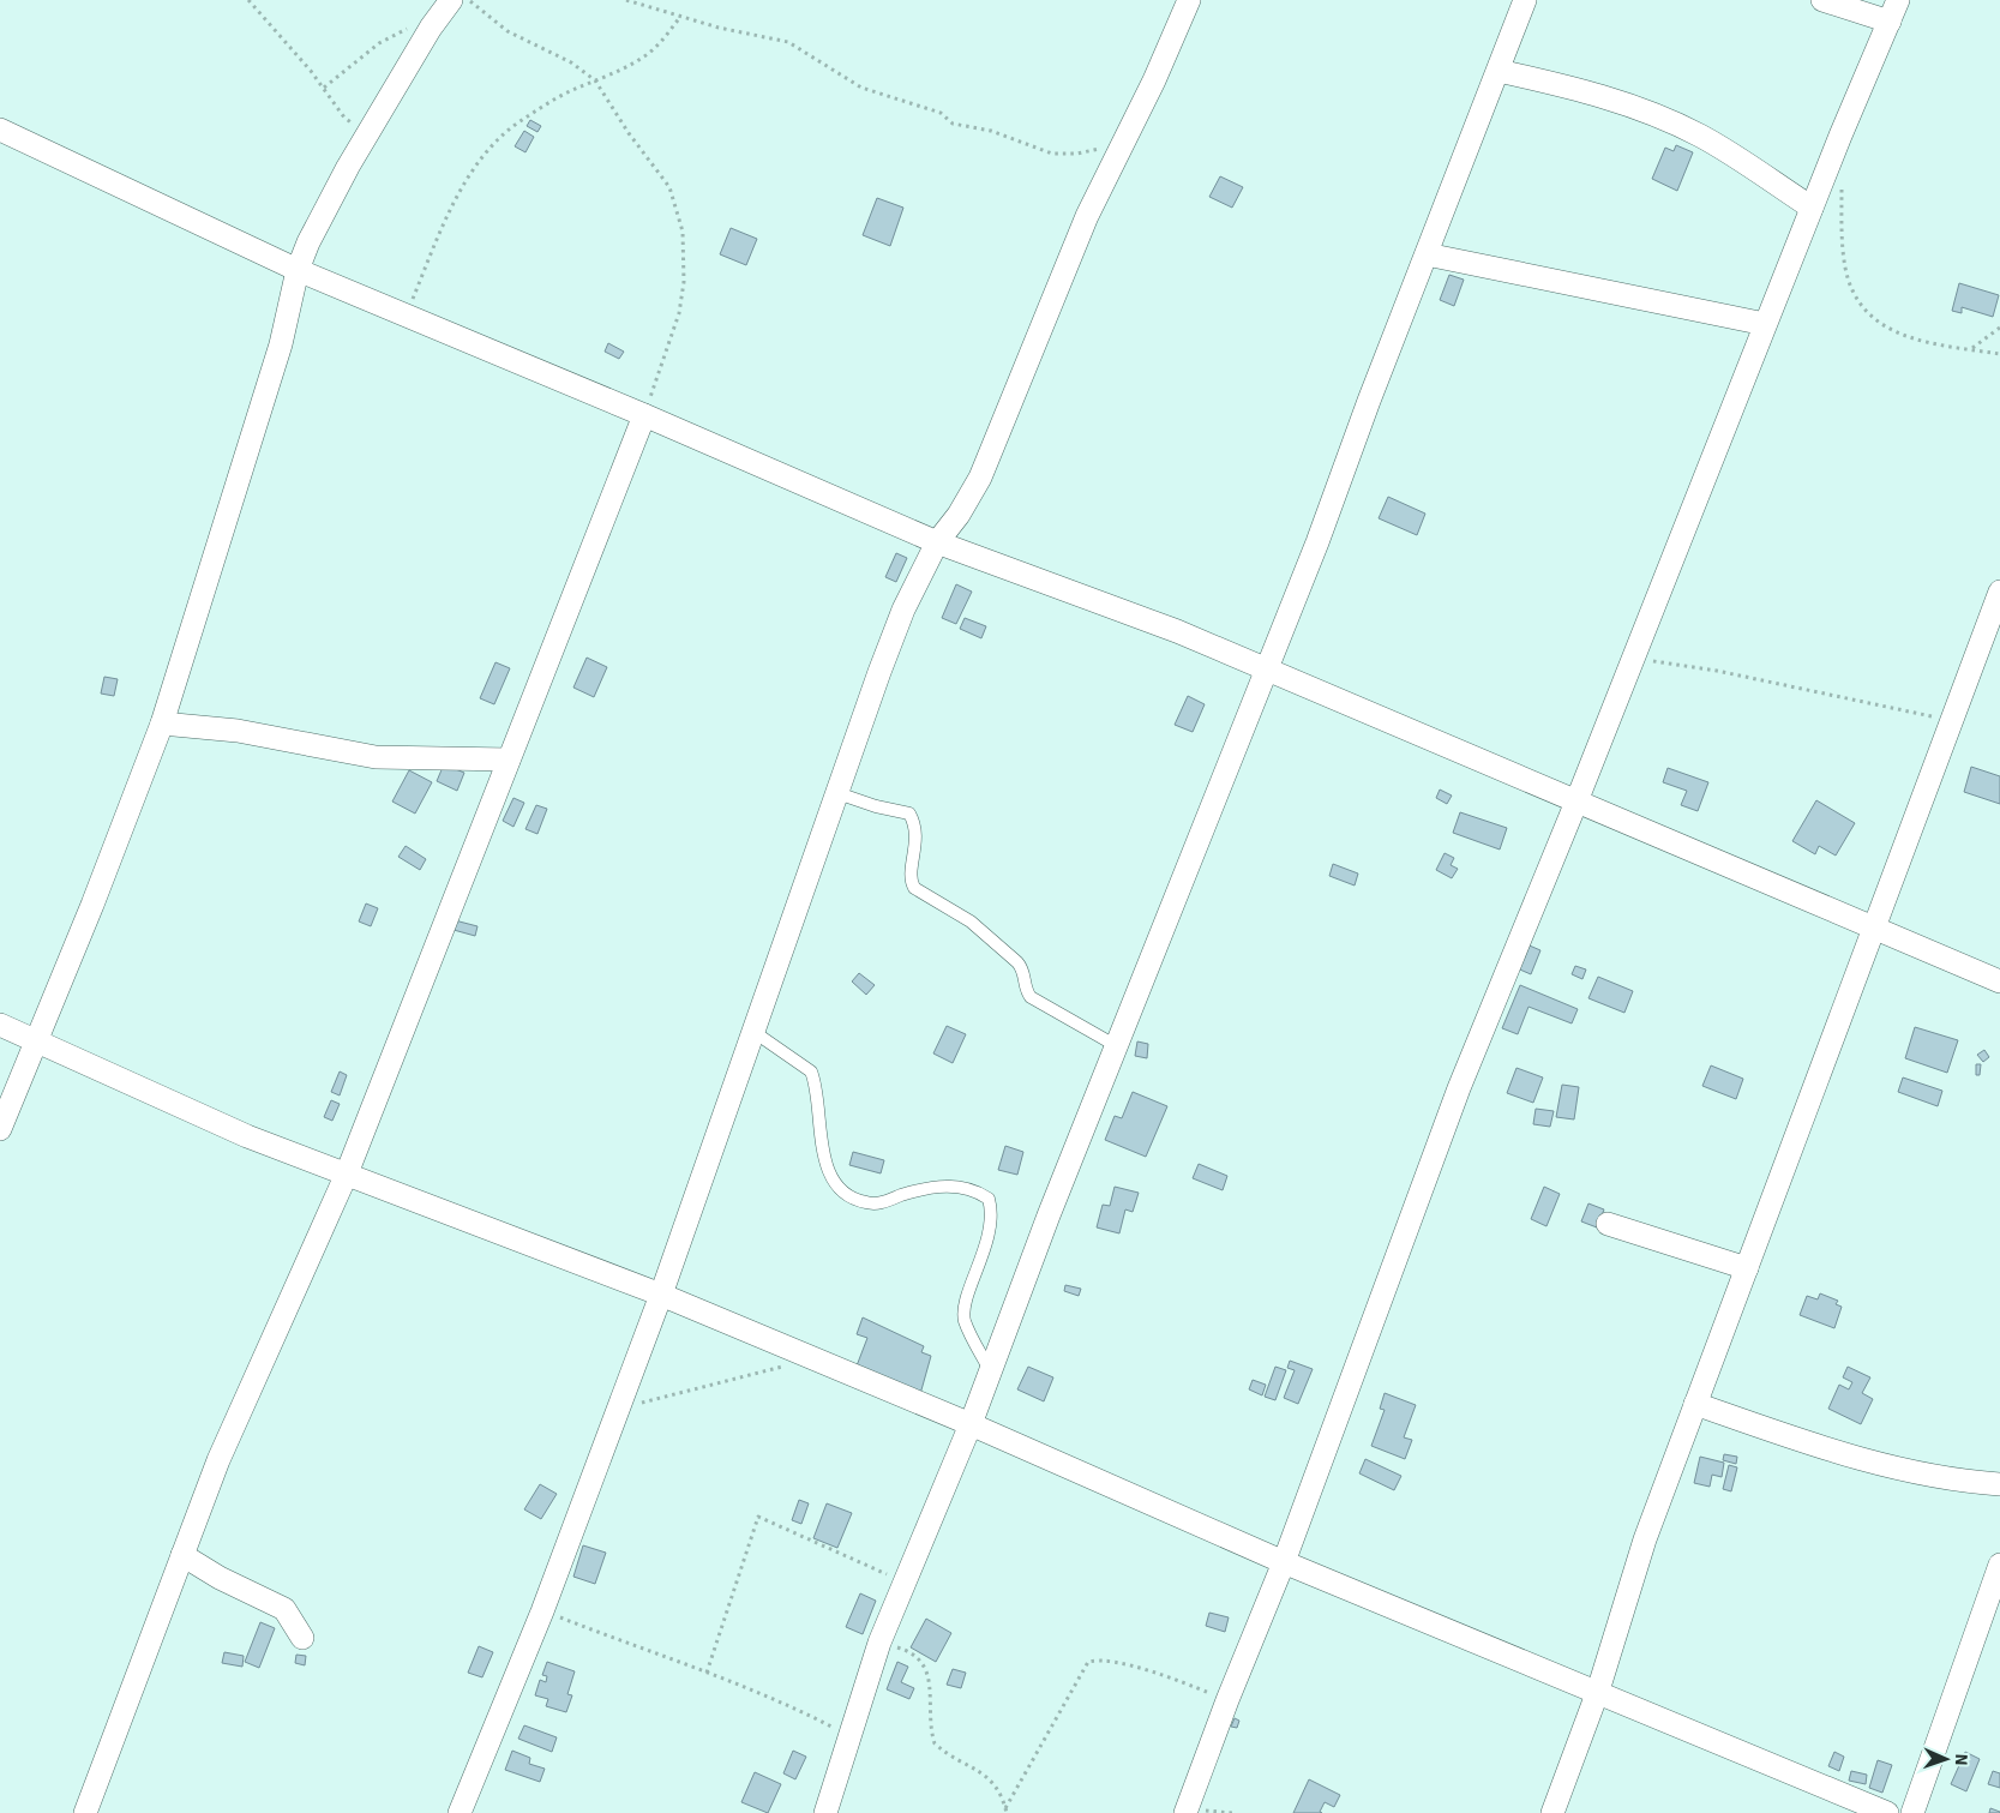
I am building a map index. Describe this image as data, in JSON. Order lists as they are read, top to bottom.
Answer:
{
  "north": "right"
}
